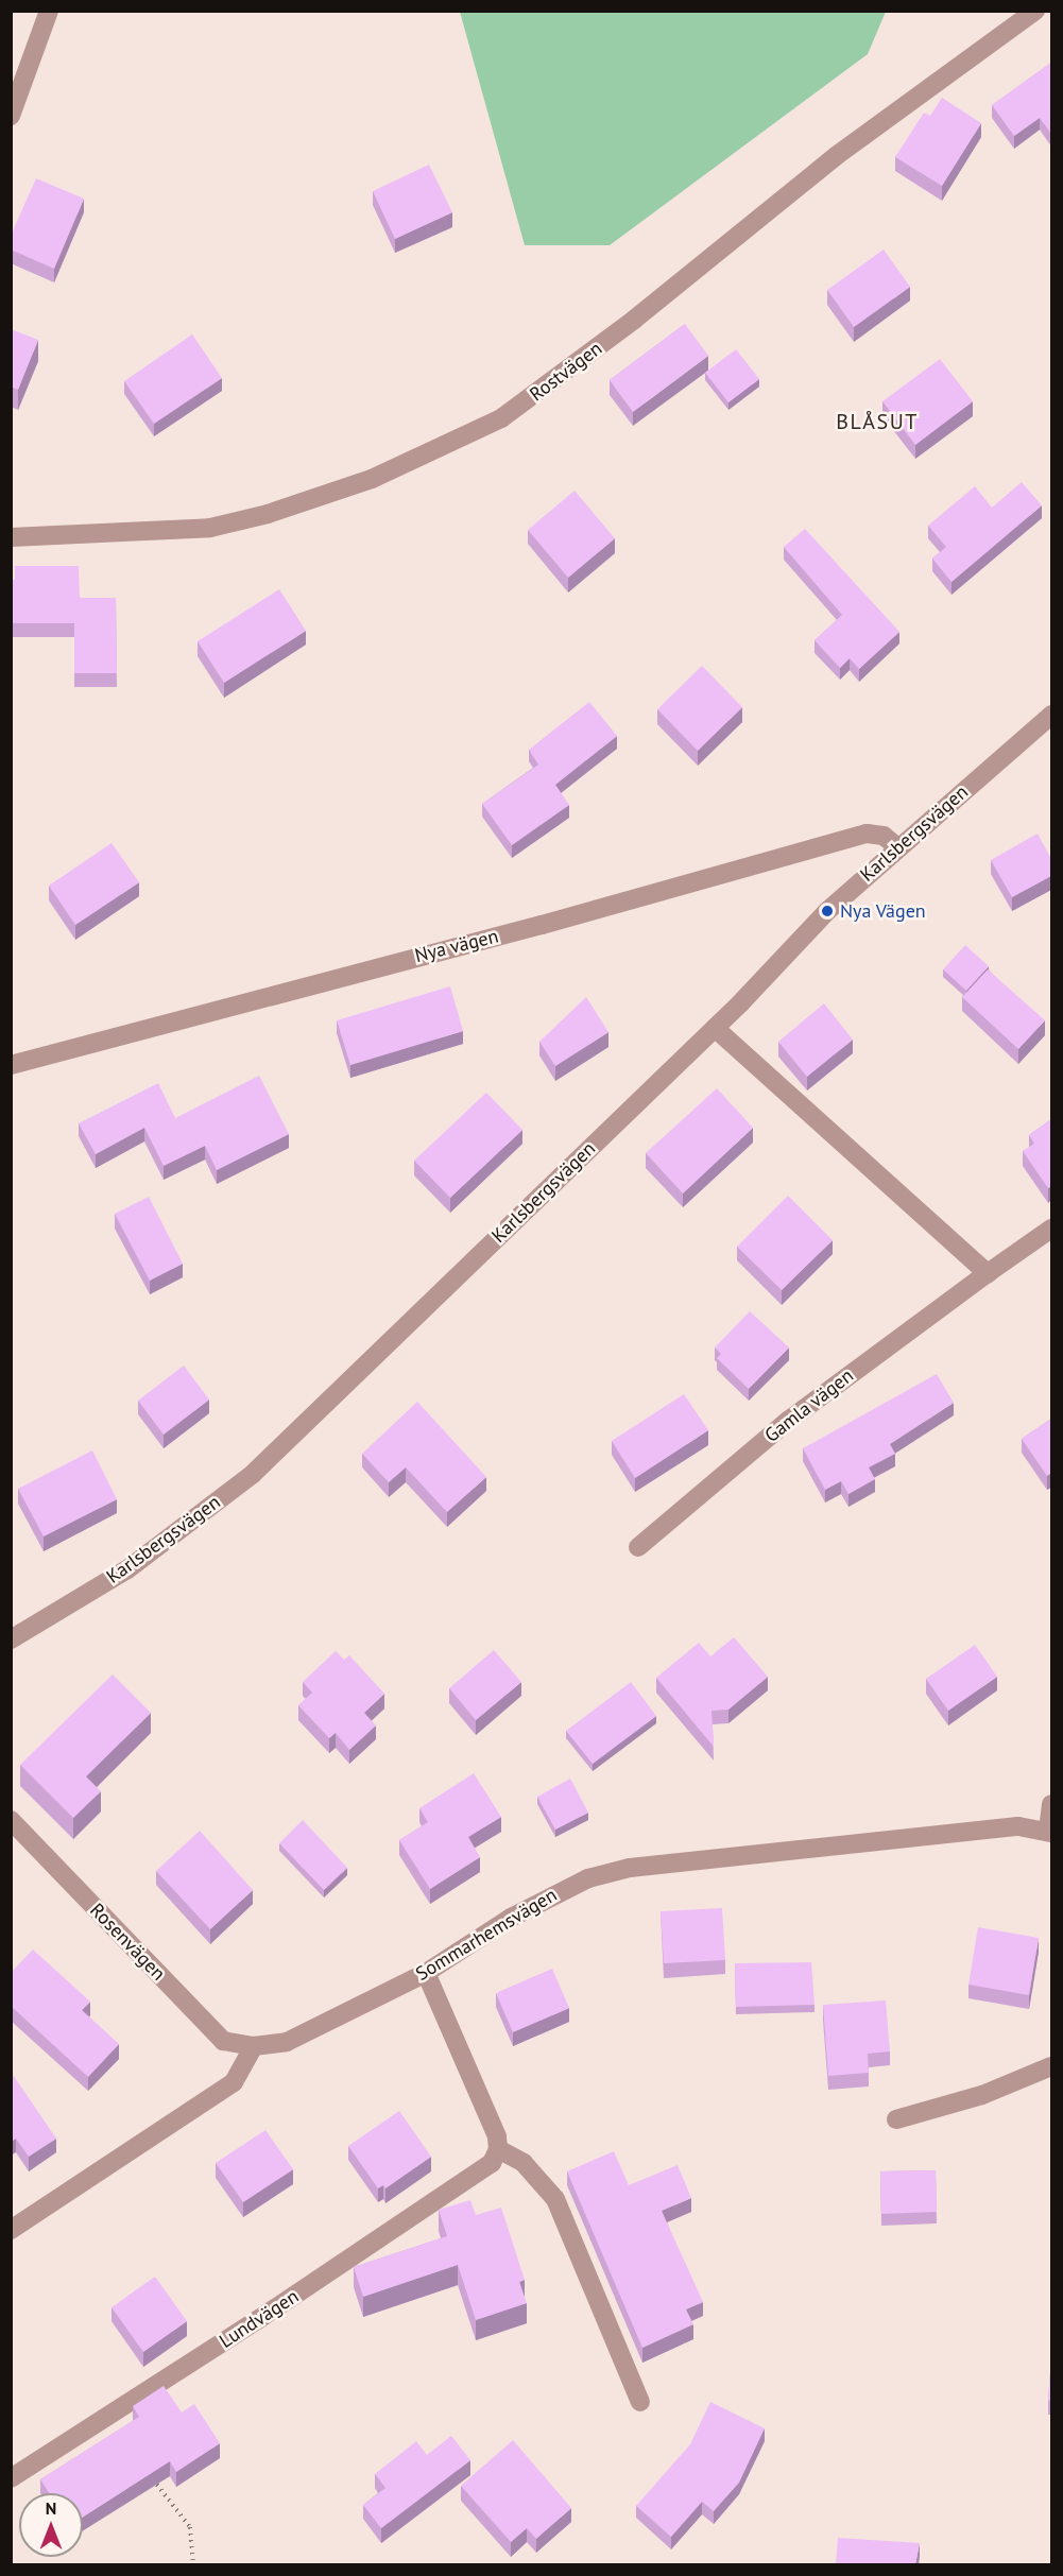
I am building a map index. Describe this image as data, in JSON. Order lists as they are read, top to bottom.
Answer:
{
  "streets": {
    "street": [
      "Rostvägen",
      "Karlsbergsvägen",
      "Nya vägen",
      "Gamla vägen",
      "Sommarhemsvägen",
      "Rosenvägen",
      "Lundvägen"
    ]
  },
  "crossings": [
    ["Karlsbergsvägen", "Nya vägen"],
    ["Sommarhemsvägen", "Rosenvägen"]
  ],
  "districts": ["BLÅSUT"],
  "places": ["Nya Vägen"],
  "north": "top"
}
